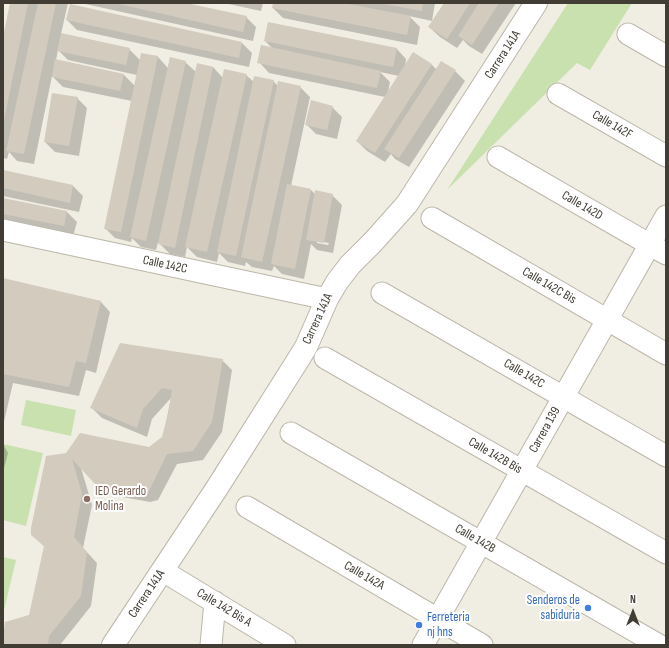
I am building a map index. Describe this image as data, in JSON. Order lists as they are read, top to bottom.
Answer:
{
  "streets": {
    "street": [
      "Carrera 141A",
      "Calle 142F",
      "Calle 142D",
      "Calle 142C",
      "Calle 142C Bis",
      "Carrera 139",
      "Calle 142B Bis",
      "Calle 142B",
      "Calle 142A",
      "Calle 142 Bis A"
    ]
  },
  "crossings": [
    ["Carrera 141A", "Calle 142C"],
    ["Carrera 141A", "Calle 142 Bis A"],
    ["Calle 142D", "Carrera 139"],
    ["Calle 142C", "Carrera 139"],
    ["Calle 142C Bis", "Carrera 139"],
    ["Carrera 139", "Calle 142B Bis"],
    ["Carrera 139", "Calle 142B"],
    ["Carrera 139", "Calle 142A"]
  ],
  "places": ["IED Gerardo Molina", "Senderos de sabiduria", "Ferreteria nj hns"],
  "north": "top"
}
